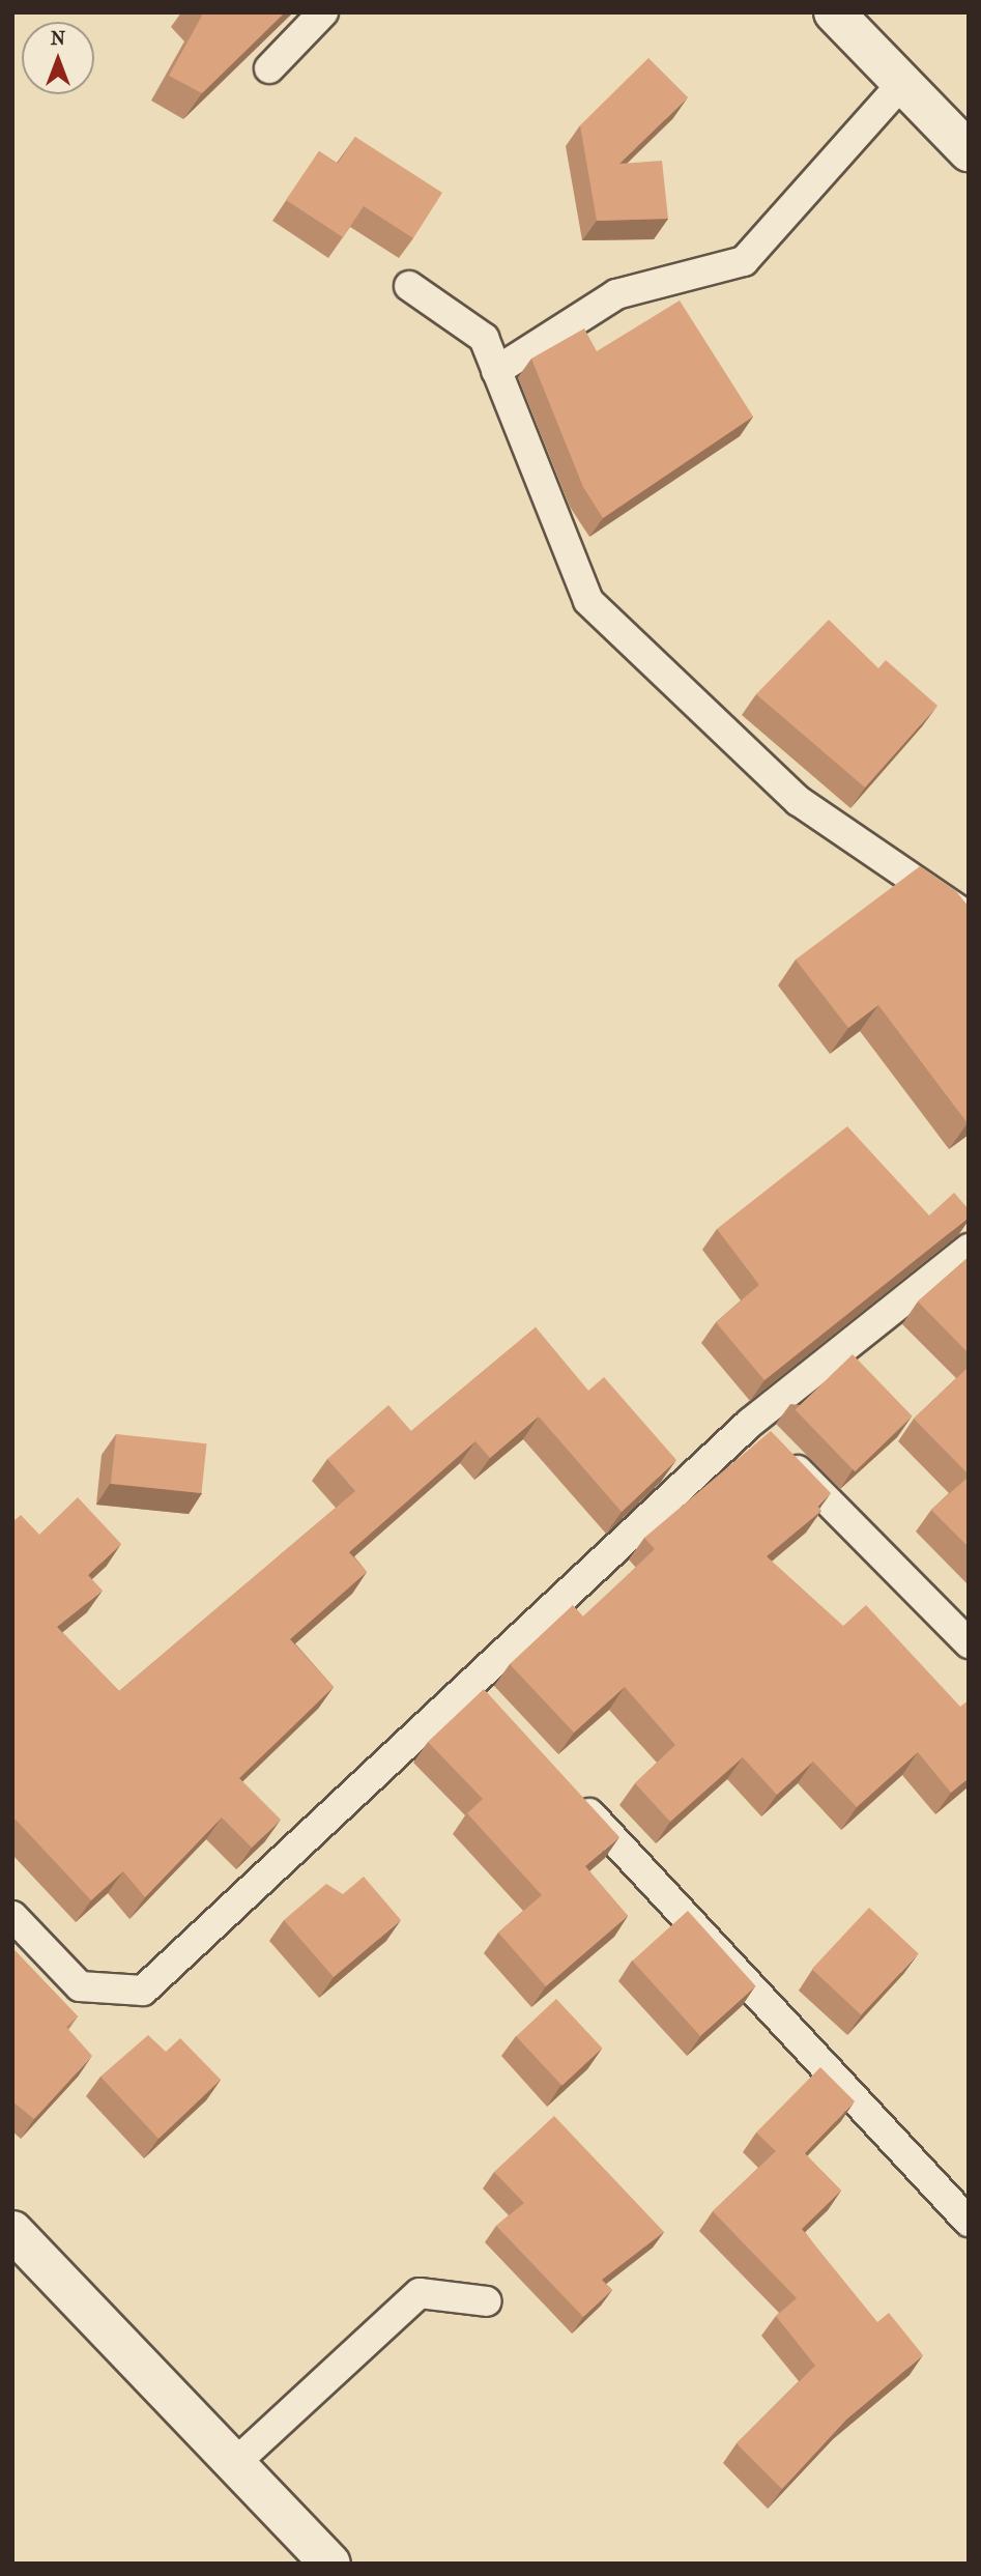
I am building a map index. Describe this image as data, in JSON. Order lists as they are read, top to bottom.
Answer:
{
  "north": "top"
}
